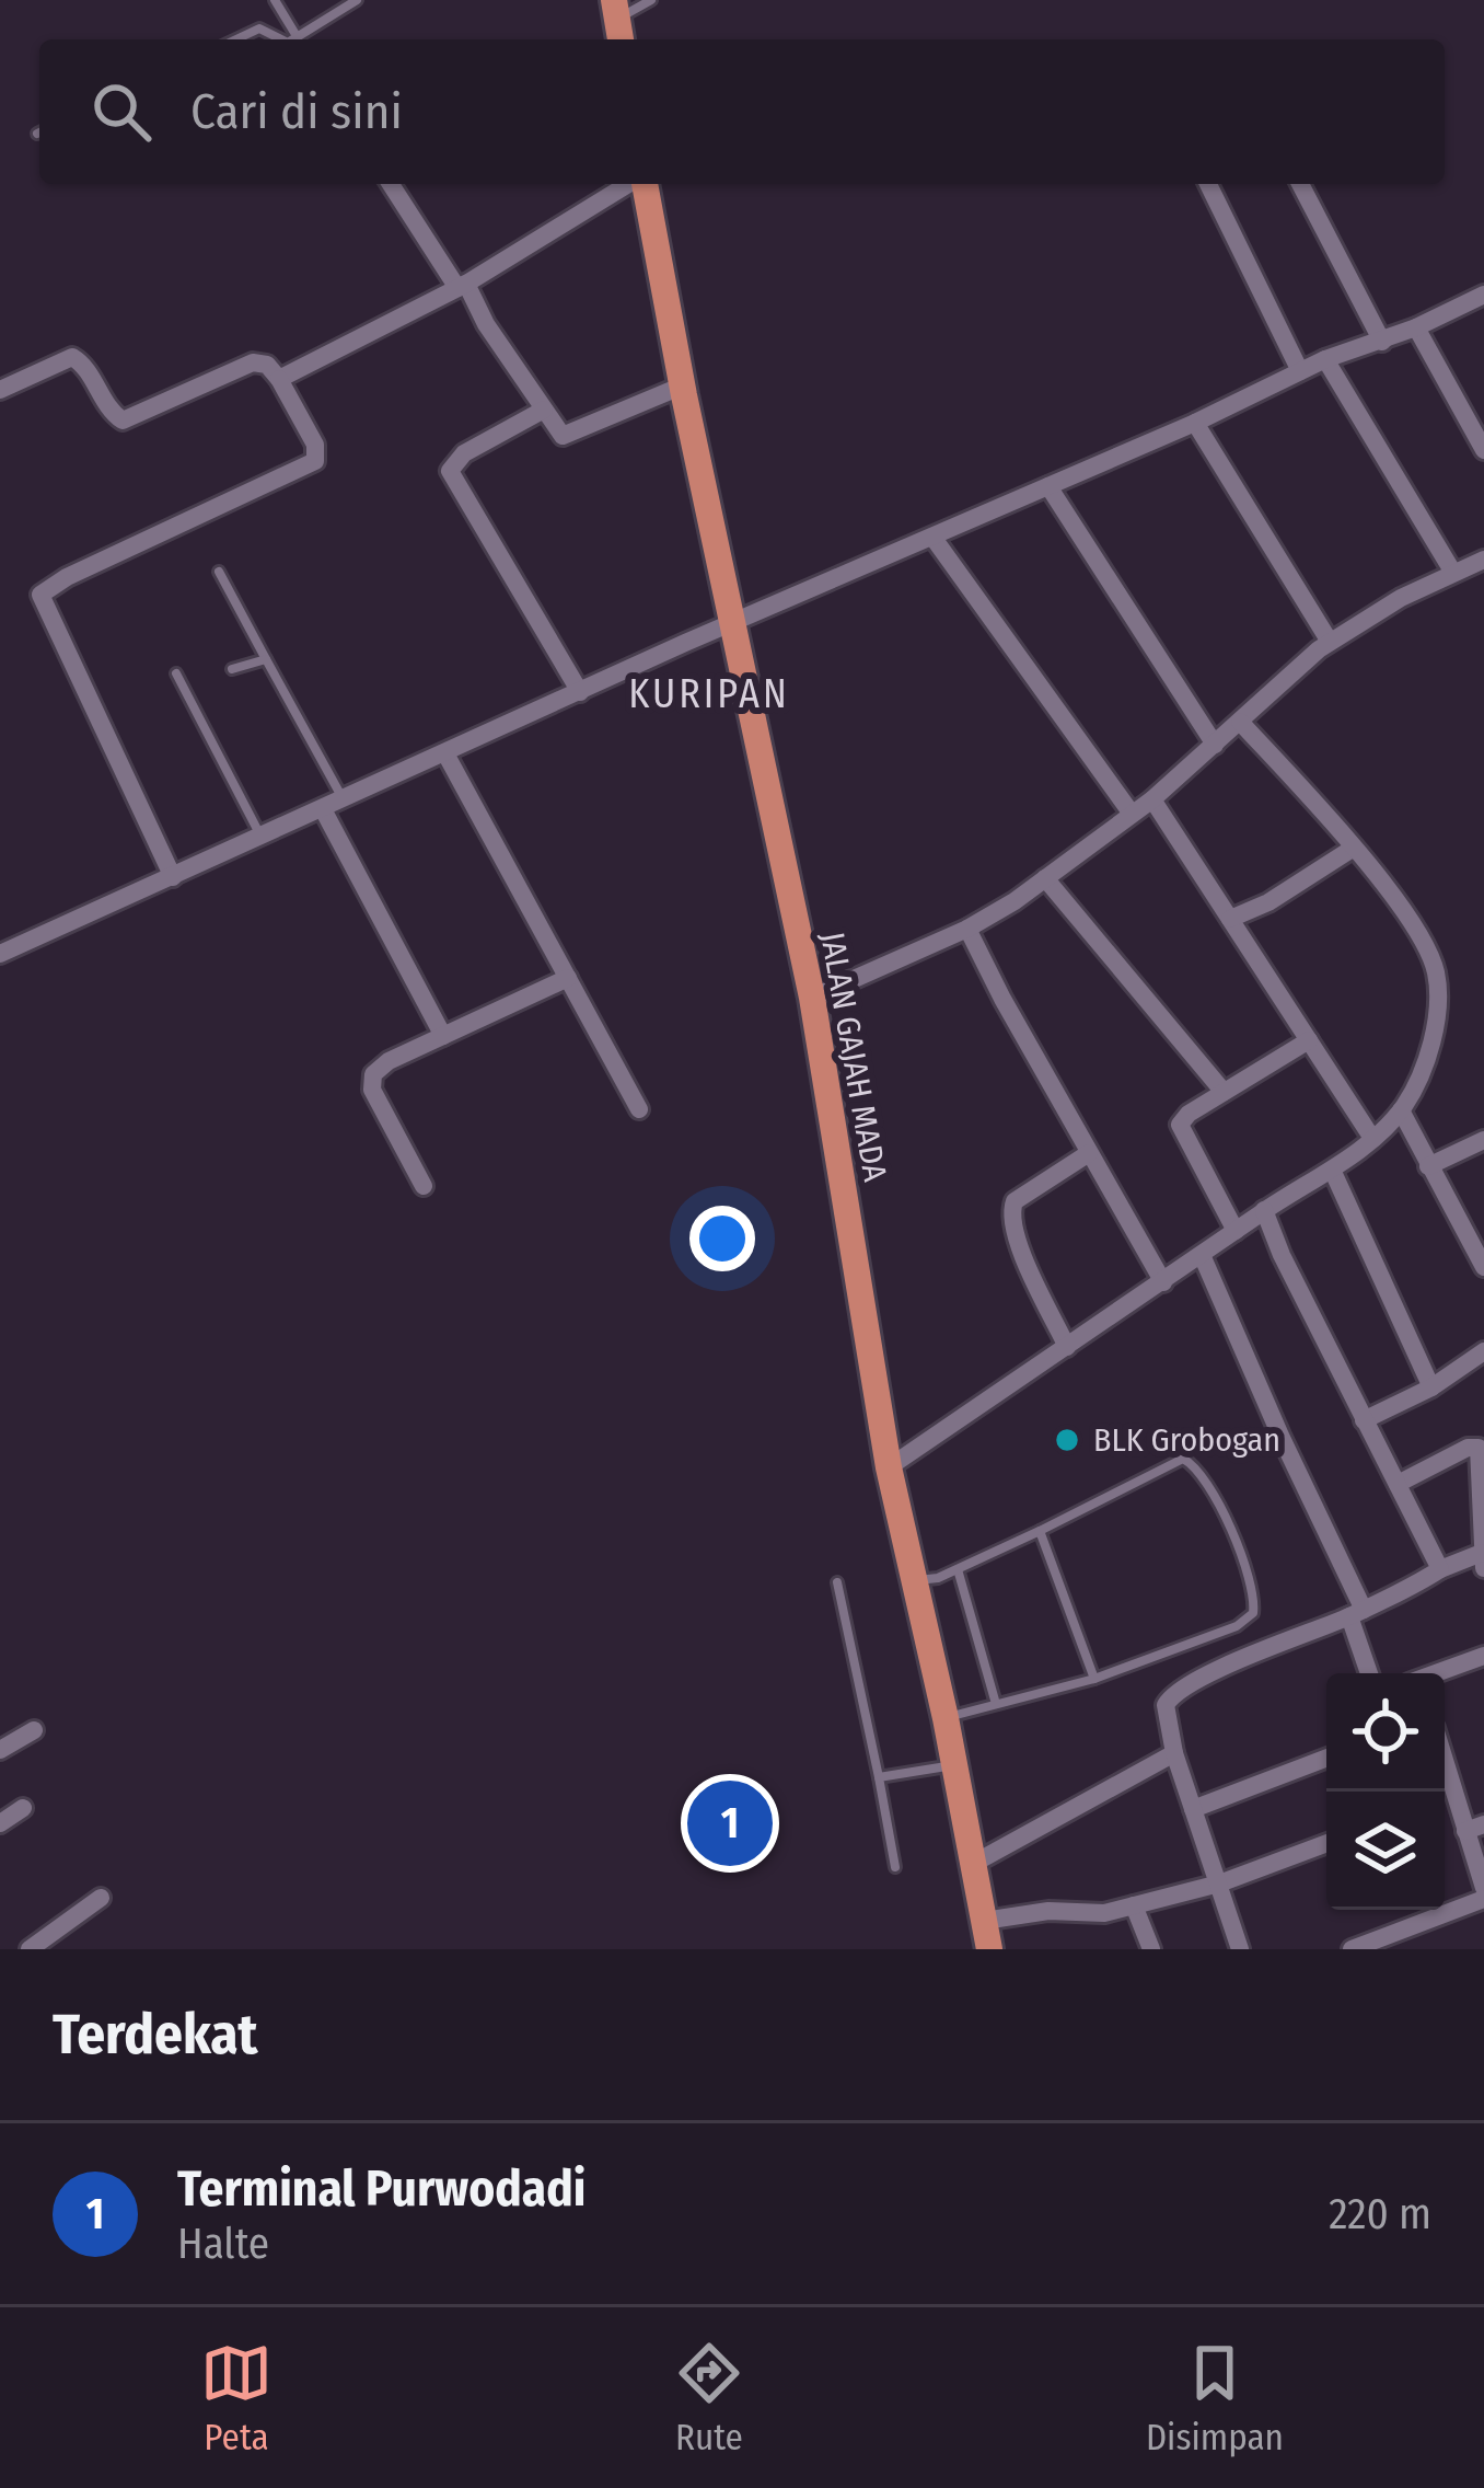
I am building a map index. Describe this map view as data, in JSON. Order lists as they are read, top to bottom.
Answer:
{
  "streets": {
    "main road": ["JALAN GAJAH MADA"]
  },
  "districts": ["KURIPAN"],
  "places": ["BLK Grobogan"],
  "page": {
    "search": "Cari di sini",
    "pins": "1",
    "heading": "Terdekat",
    "list": [
      {
        "mark": "1",
        "name": "Terminal Purwodadi",
        "note": "Halte",
        "value": "220 m"
      }
    ],
    "nav": ["Peta", "Rute", "Disimpan"]
  }
}
